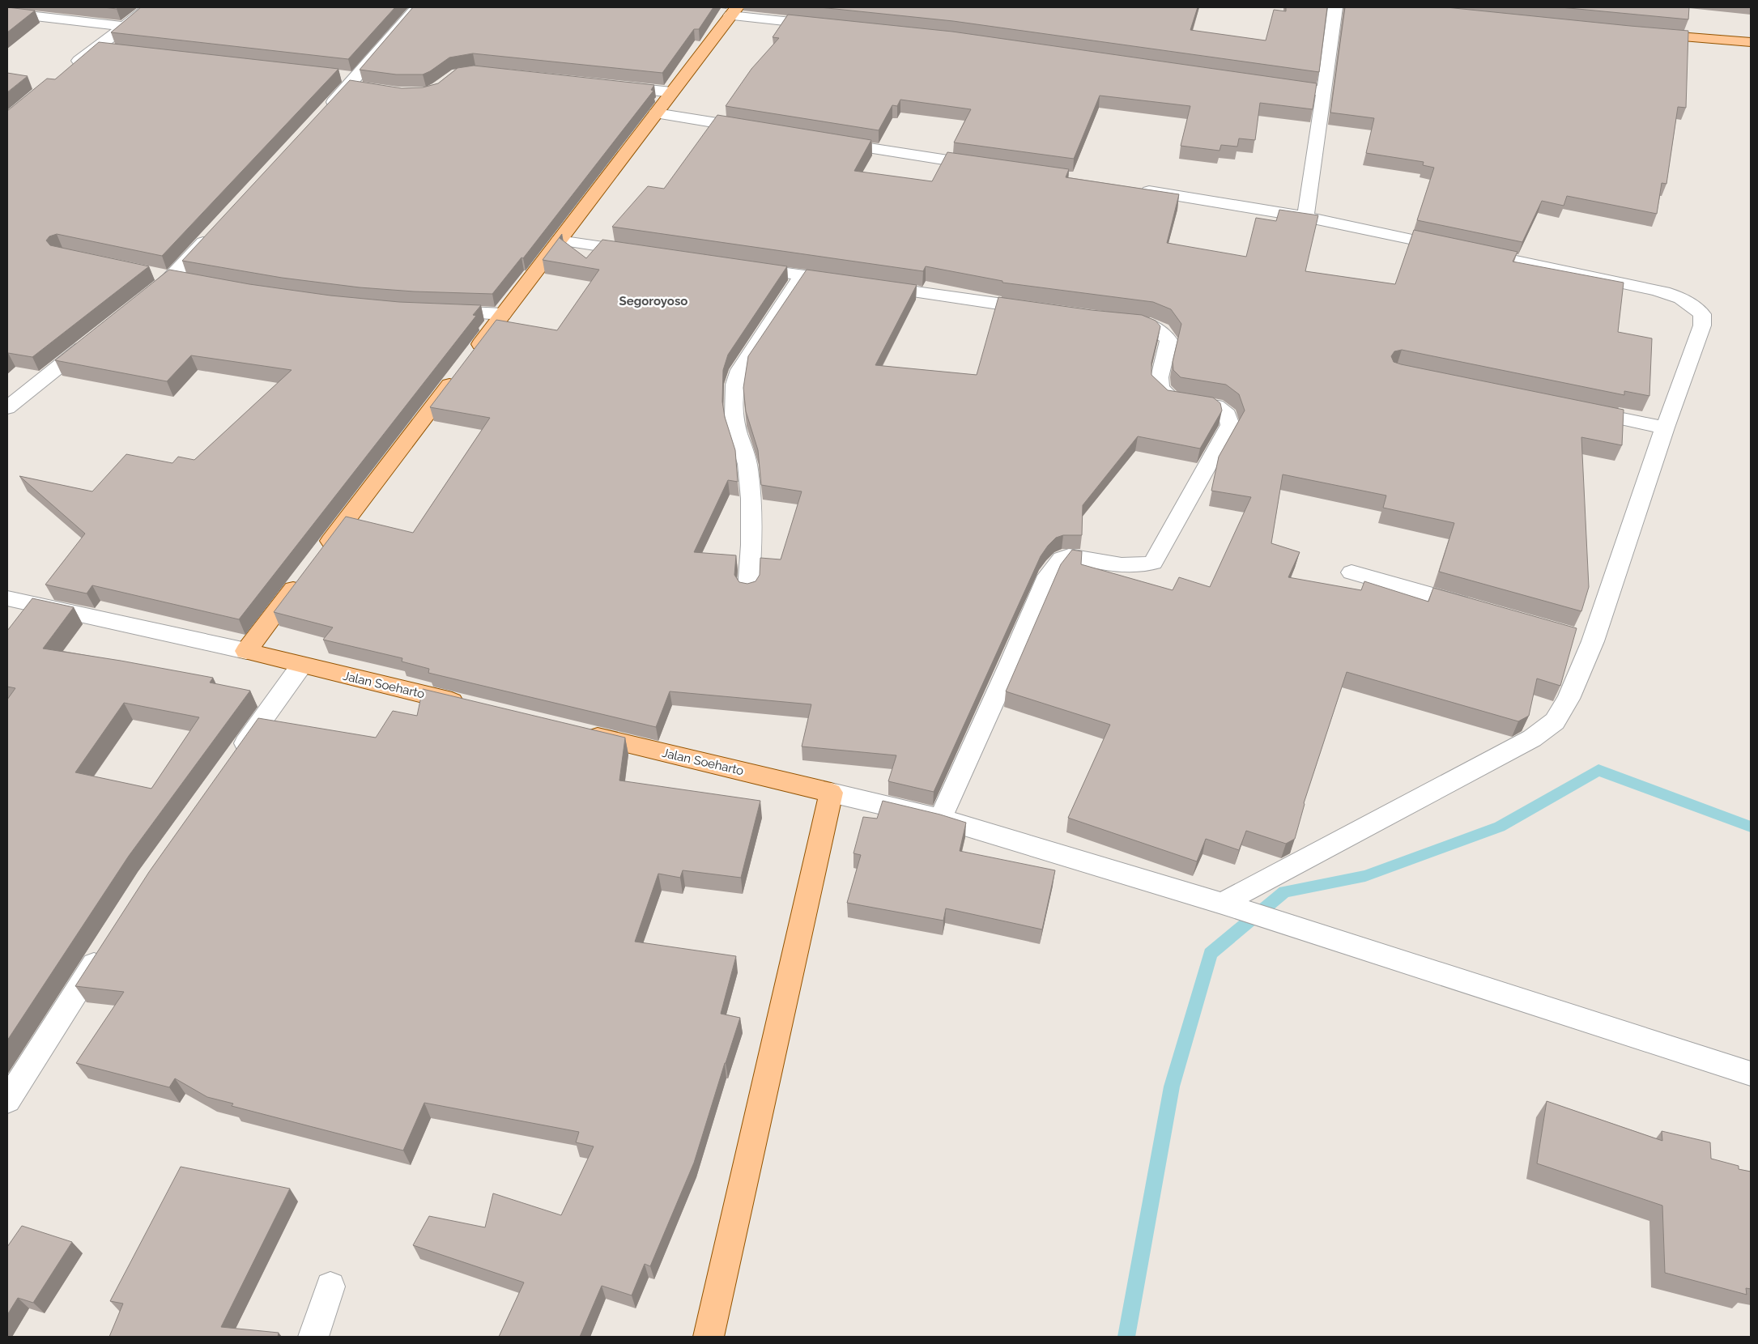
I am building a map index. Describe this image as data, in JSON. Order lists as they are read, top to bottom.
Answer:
{
  "streets": {
    "main road": ["Jalan Soeharto"]
  },
  "districts": ["Segoroyoso"]
}
